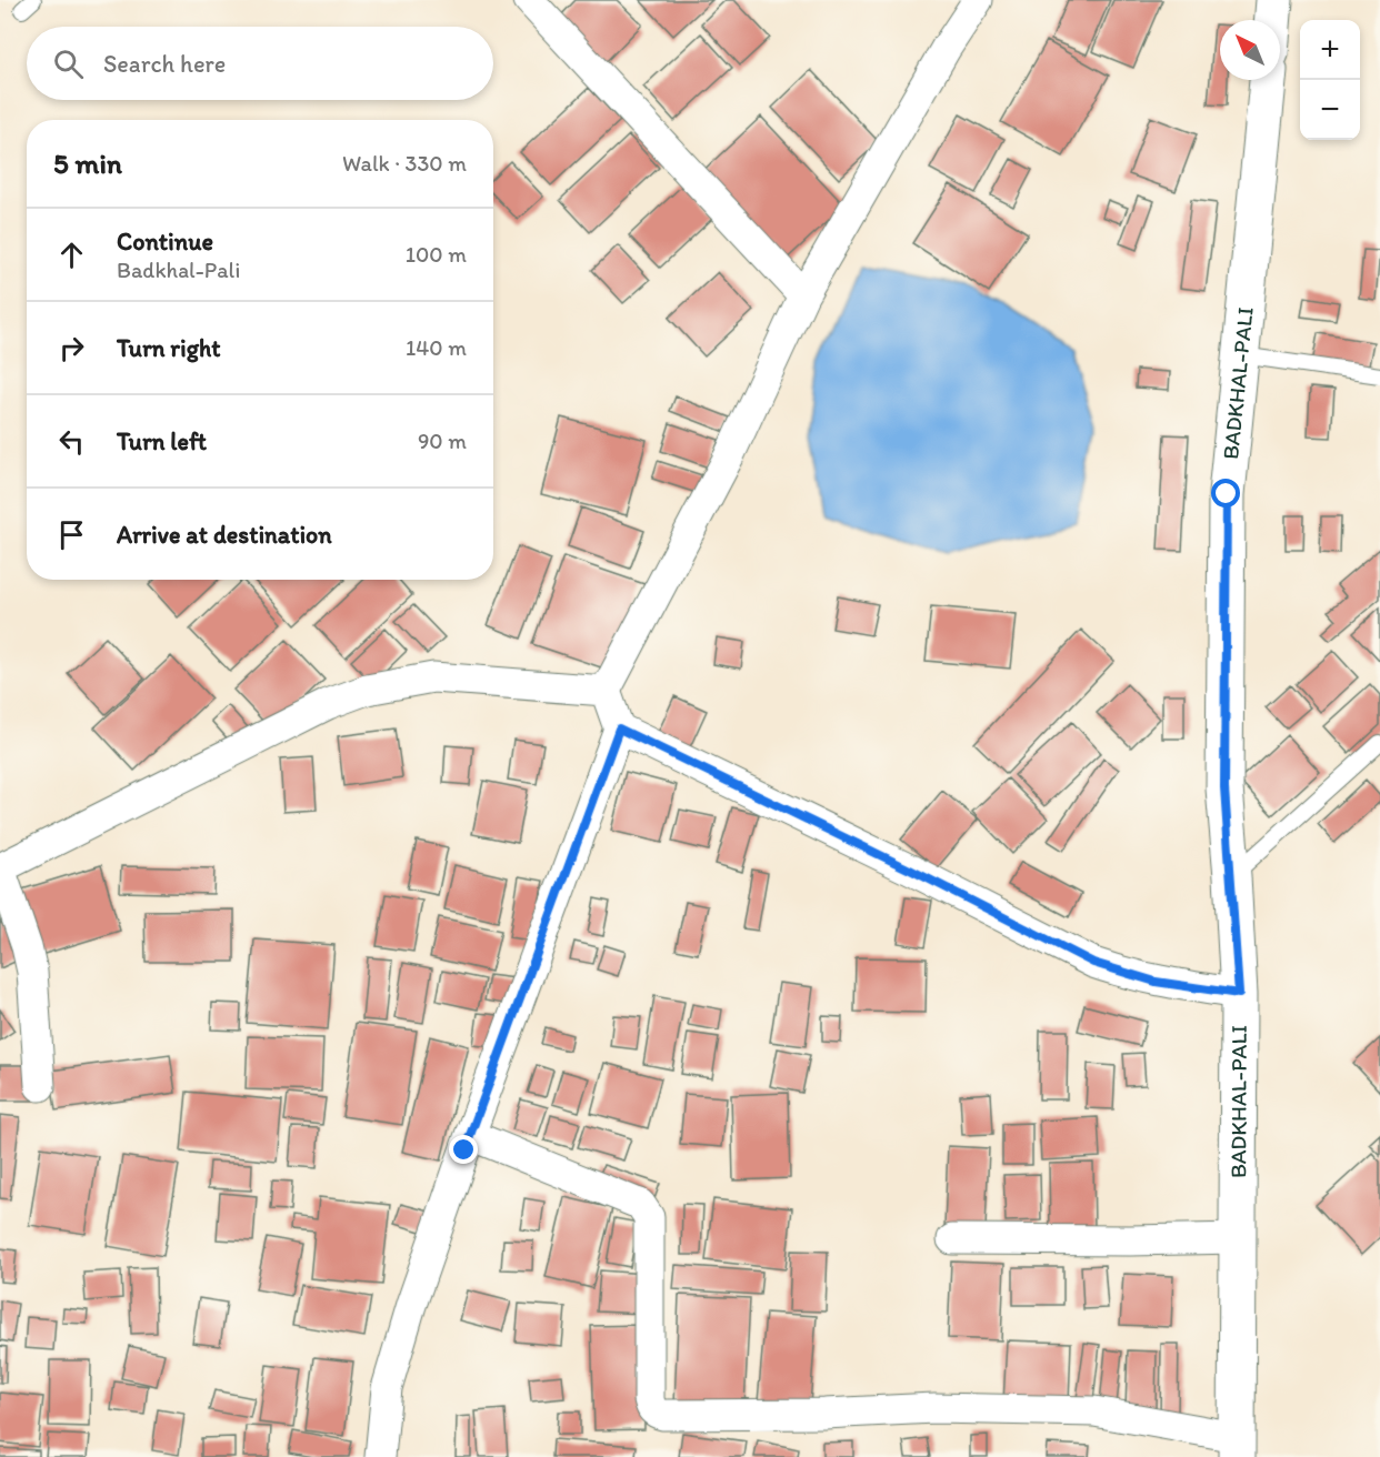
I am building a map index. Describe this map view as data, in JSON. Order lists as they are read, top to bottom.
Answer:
{
  "streets": {
    "street": ["BADKHAL-PALI"]
  },
  "north": "top left",
  "page": {
    "map_buttons": ["+", "−"],
    "search": "Search here",
    "heading": ["5 min", "Walk · 330 m"],
    "list": [
      ["Continue", "Badkhal-Pali", "100 m"],
      ["Turn right", "140 m"],
      ["Turn left", "90 m"],
      "Arrive at destination"
    ]
  }
}
